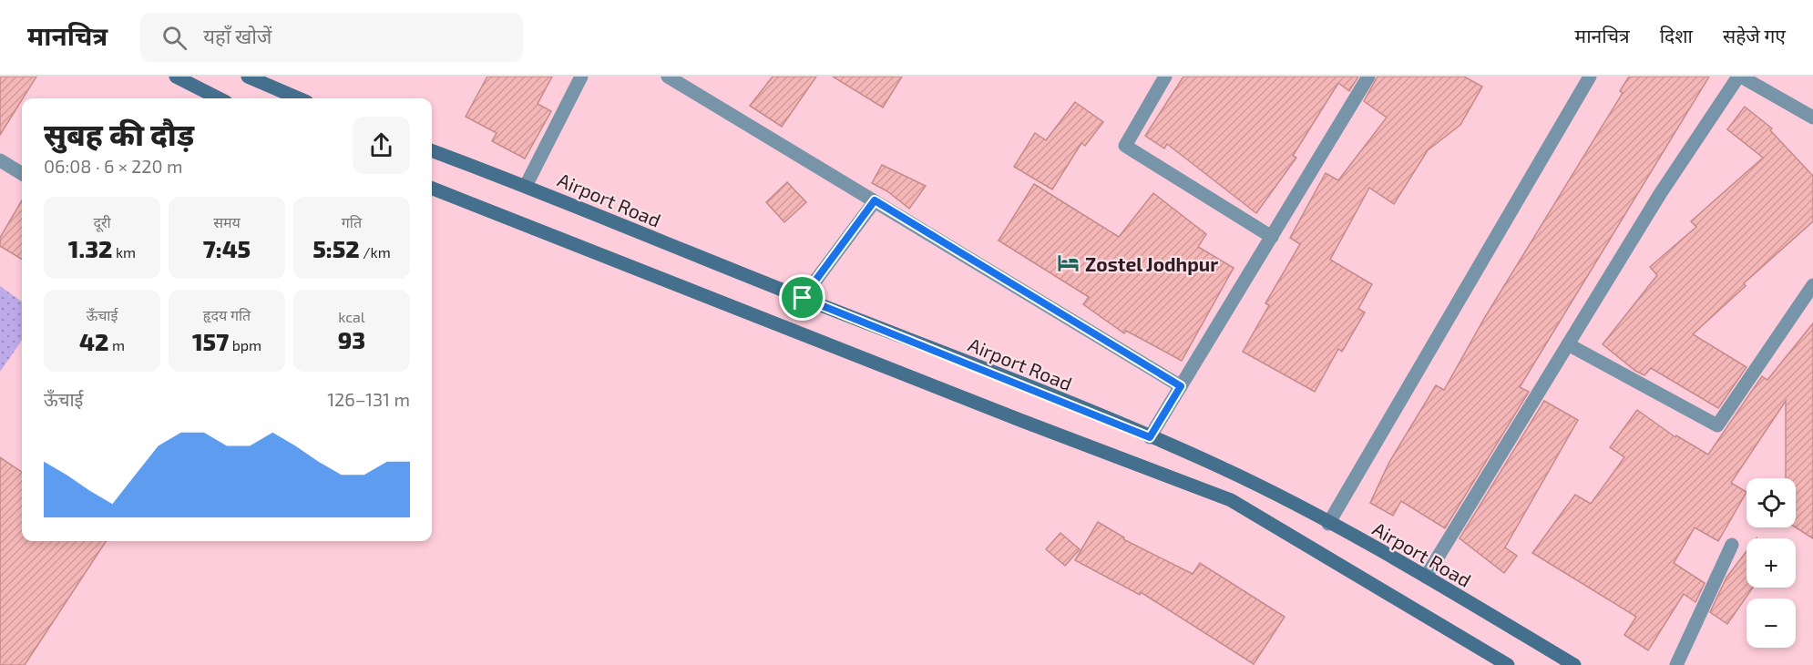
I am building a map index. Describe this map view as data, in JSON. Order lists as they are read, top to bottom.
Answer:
{
  "streets": {
    "main road": ["Airport Road"]
  },
  "places": {
    "hotel": ["Zostel Jodhpur"]
  },
  "page": {
    "header": "मानचित्र",
    "search": "यहाँ खोजें",
    "nav": ["मानचित्र", "दिशा", "सहेजे गए"],
    "heading": ["सुबह की दौड़", "06:08 · 6 × 220 m"],
    "stats": [
      ["दूरी", "1.32 km"],
      ["समय", "7:45"],
      ["गति", "5:52 /km"],
      ["ऊँचाई", "42 m"],
      ["हृदय गति", "157 bpm"],
      ["kcal", "93"]
    ],
    "chart": ["ऊँचाई", "126–131 m"],
    "map_buttons": ["+", "−"]
  }
}
